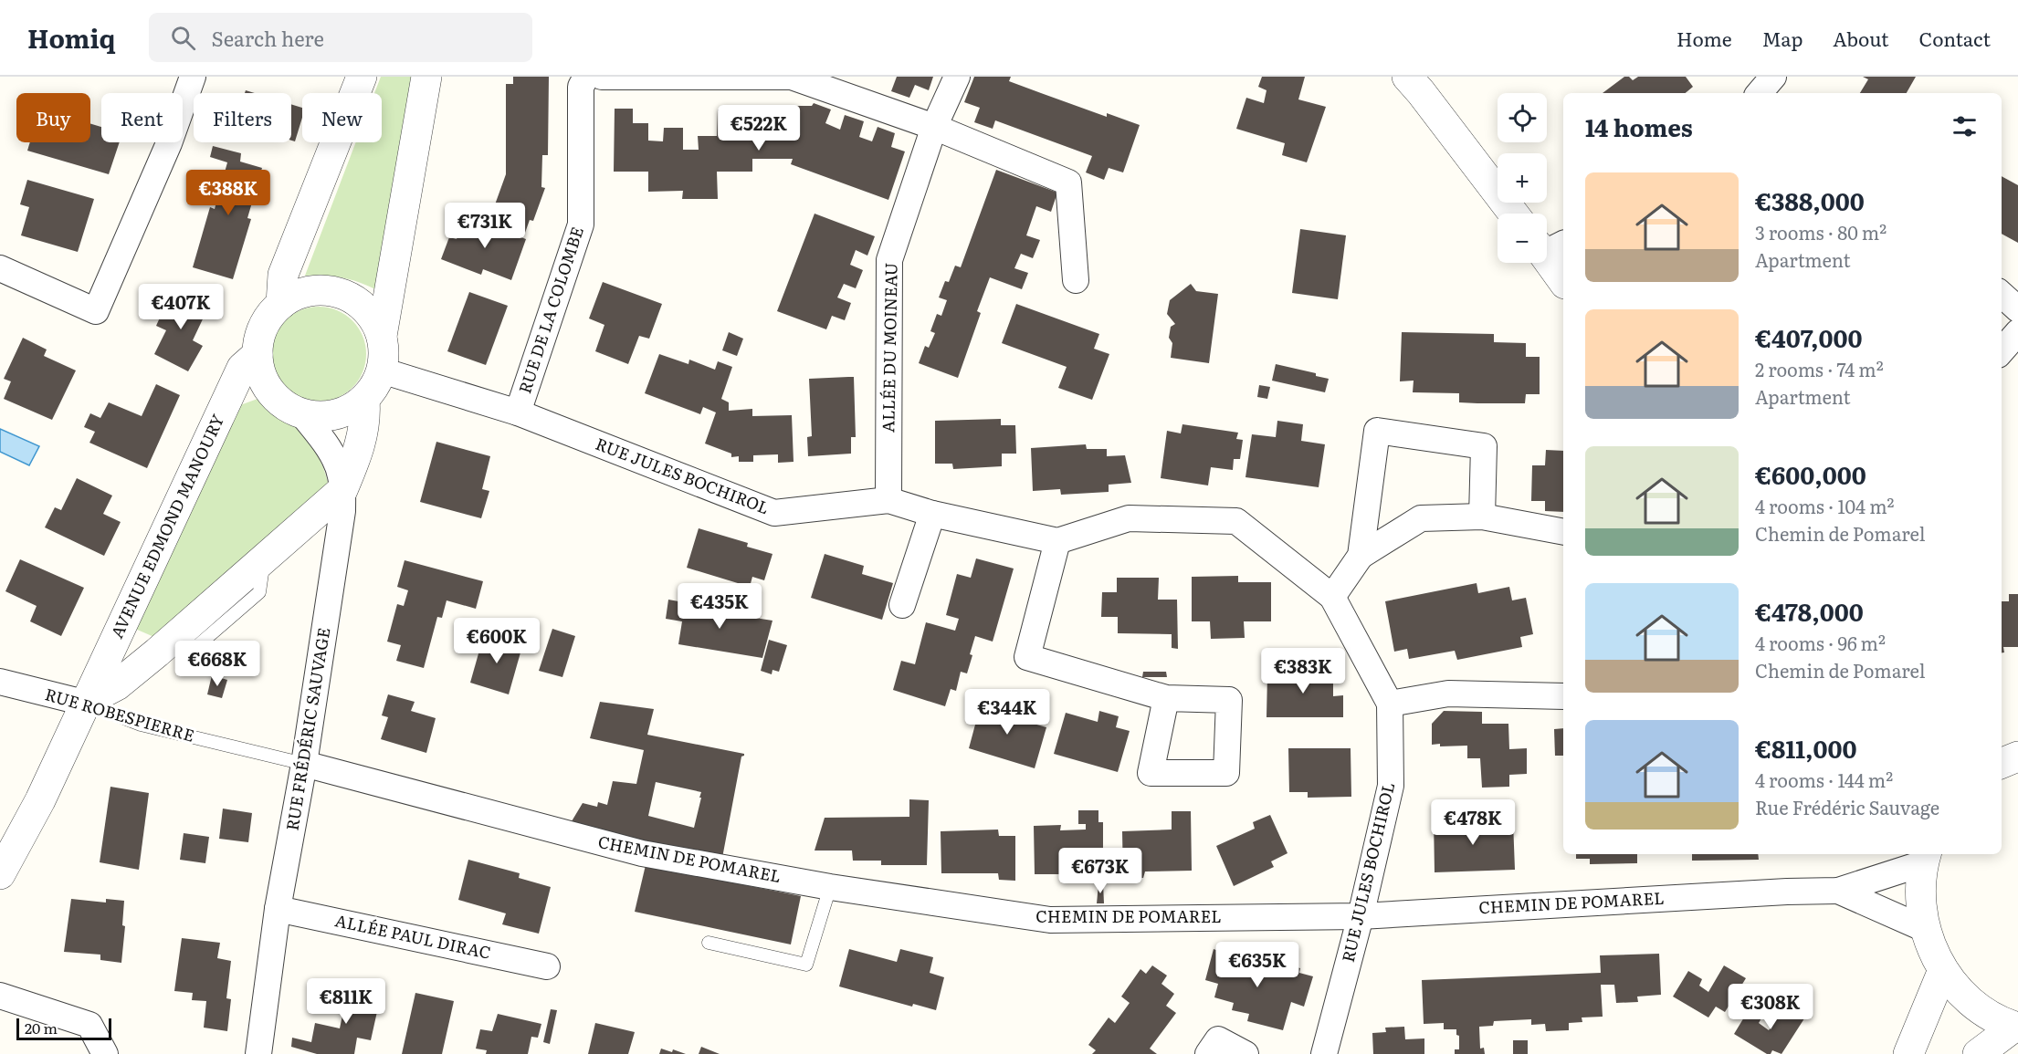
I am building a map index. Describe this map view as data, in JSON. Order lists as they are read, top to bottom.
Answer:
{
  "streets": {
    "street": [
      "RUE DE LA COLOMBE",
      "ALLÉE DU MOINEAU",
      "RUE JULES BOCHIROL",
      "AVENUE EDMOND MANOURY",
      "RUE ROBESPIERRE",
      "RUE FRÉDÉRIC SAUVAGE",
      "CHEMIN DE POMAREL",
      "ALLÉE PAUL DIRAC"
    ]
  },
  "crossings": [
    ["RUE DE LA COLOMBE", "RUE JULES BOCHIROL"],
    ["ALLÉE DU MOINEAU", "RUE JULES BOCHIROL"],
    ["RUE JULES BOCHIROL", "AVENUE EDMOND MANOURY"],
    ["RUE JULES BOCHIROL", "RUE FRÉDÉRIC SAUVAGE"],
    ["RUE JULES BOCHIROL", "CHEMIN DE POMAREL"],
    ["AVENUE EDMOND MANOURY", "RUE ROBESPIERRE"],
    ["AVENUE EDMOND MANOURY", "RUE FRÉDÉRIC SAUVAGE"],
    ["RUE ROBESPIERRE", "RUE FRÉDÉRIC SAUVAGE"],
    ["RUE ROBESPIERRE", "CHEMIN DE POMAREL"],
    ["RUE FRÉDÉRIC SAUVAGE", "CHEMIN DE POMAREL"],
    ["RUE FRÉDÉRIC SAUVAGE", "ALLÉE PAUL DIRAC"]
  ],
  "scale_bar": "20 m",
  "page": {
    "header": "Homiq",
    "search": "Search here",
    "nav": [
      "Home",
      "Map",
      "About",
      "Contact"
    ],
    "map_buttons": ["+", "−"],
    "chip": [
      "Buy",
      "Rent",
      "Filters",
      "New"
    ],
    "heading": "14 homes",
    "price": [
      "€522K",
      "€388K",
      "€731K",
      "€407K",
      "€435K",
      "€600K",
      "€668K",
      "€383K",
      "€344K",
      "€478K",
      "€673K",
      "€635K",
      "€811K",
      "€308K"
    ],
    "list": [
      {
        "name": "€388,000",
        "note": "3 rooms · 80 m² · Apartment"
      },
      {
        "name": "€407,000",
        "note": "2 rooms · 74 m² · Apartment"
      },
      {
        "name": "€600,000",
        "note": "4 rooms · 104 m² · Chemin de Pomarel"
      },
      {
        "name": "€478,000",
        "note": "4 rooms · 96 m² · Chemin de Pomarel"
      },
      {
        "name": "€811,000",
        "note": "4 rooms · 144 m² · Rue Frédéric Sauvage"
      }
    ],
    "scale": "20 m"
  }
}
